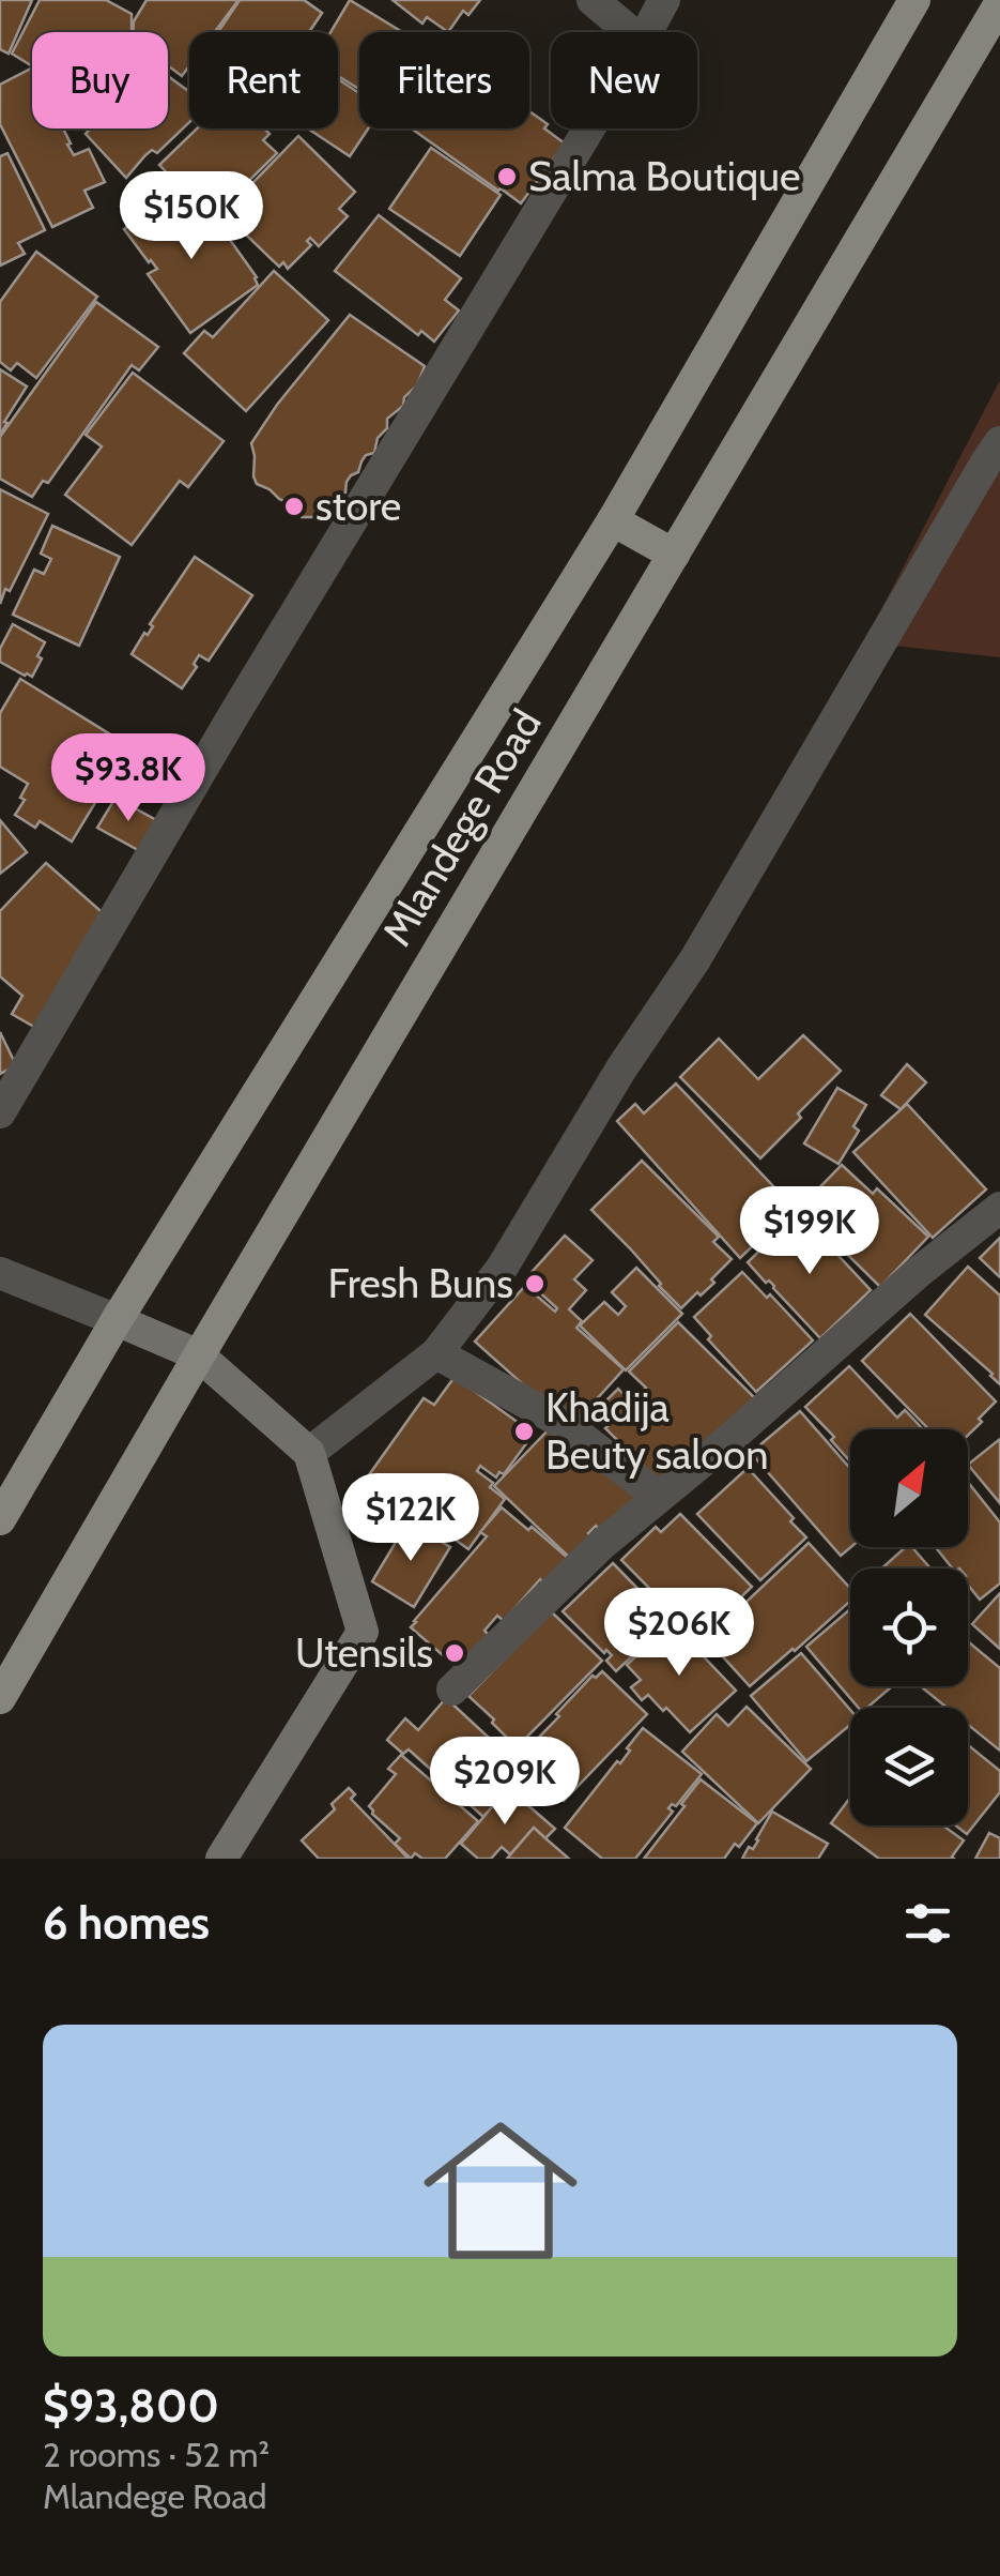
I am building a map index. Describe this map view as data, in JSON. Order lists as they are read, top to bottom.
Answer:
{
  "streets": {
    "main road": ["Mlandege Road"]
  },
  "places": [
    "Salma Boutique",
    "store",
    "Fresh Buns",
    "Khadija Beuty saloon",
    "Utensils"
  ],
  "north": "top right",
  "page": {
    "chip": [
      "Buy",
      "Rent",
      "Filters",
      "New"
    ],
    "price": [
      "$150K",
      "$93.8K",
      "$199K",
      "$122K",
      "$206K",
      "$209K"
    ],
    "heading": "6 homes",
    "list": [
      {
        "name": "$93,800",
        "note": "2 rooms · 52 m² · Mlandege Road"
      }
    ]
  }
}
